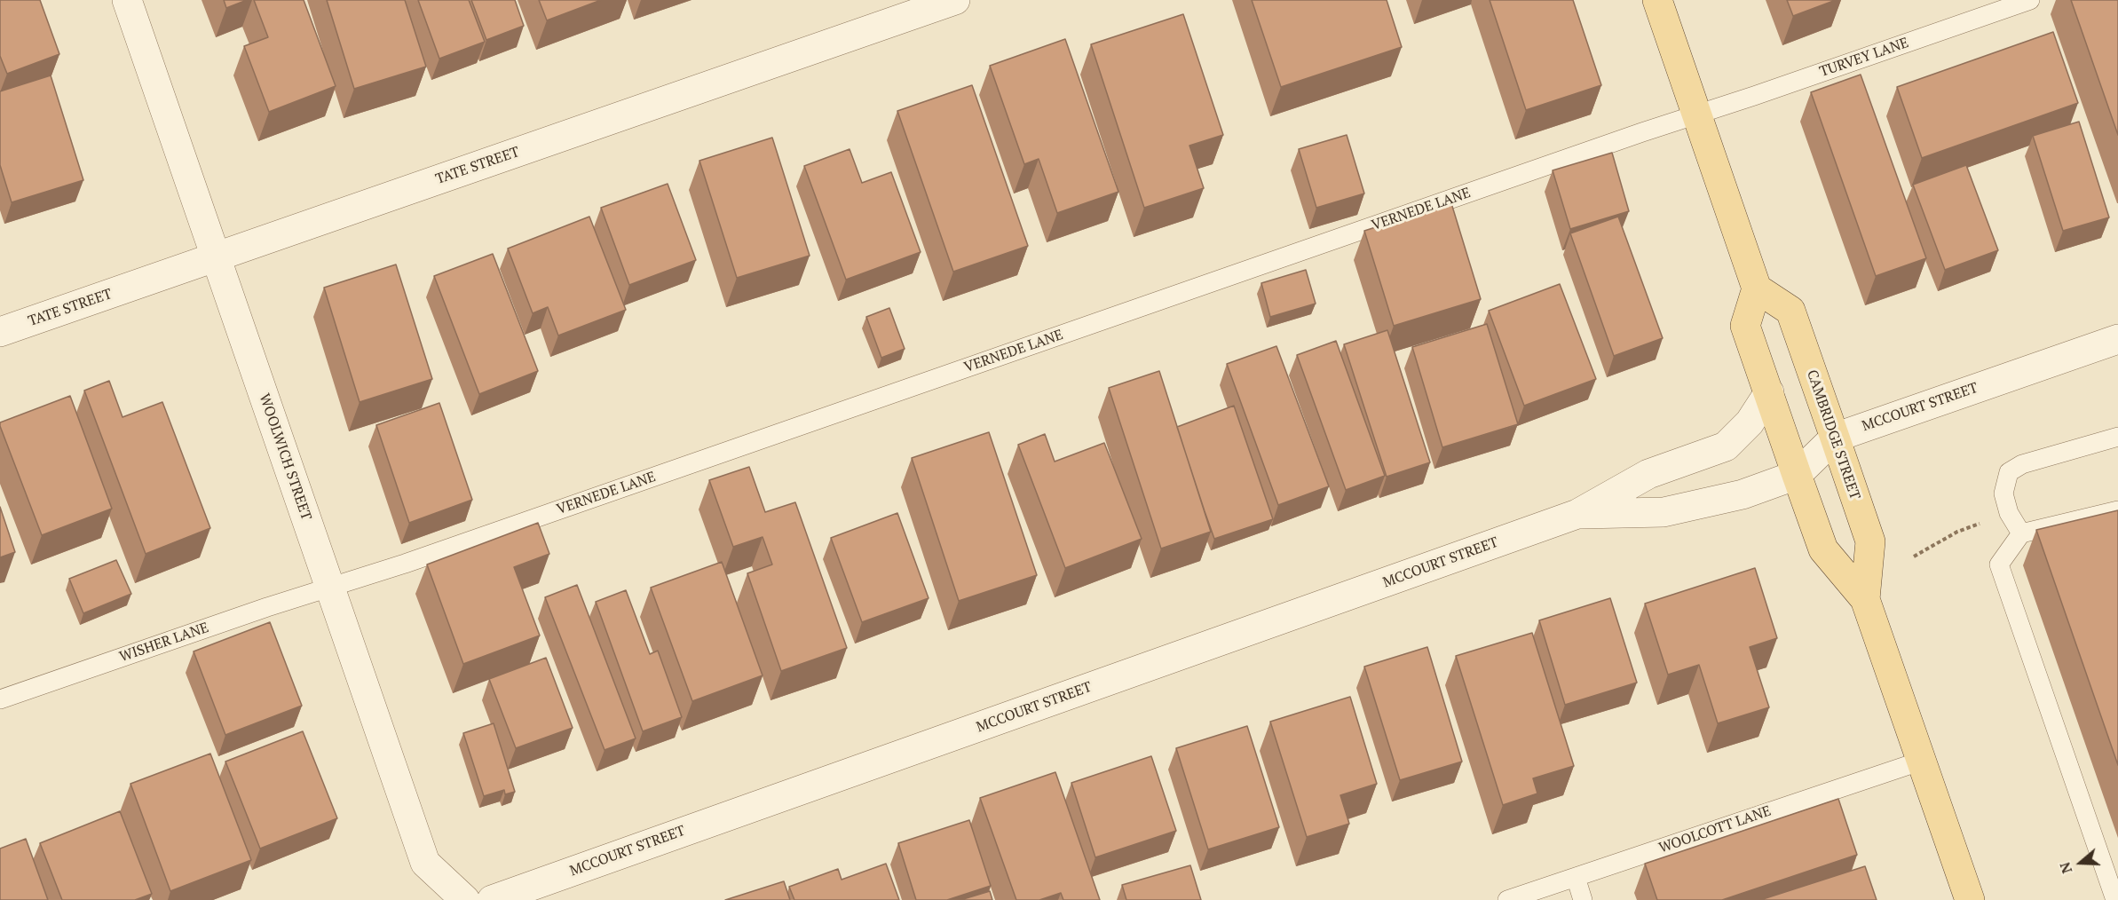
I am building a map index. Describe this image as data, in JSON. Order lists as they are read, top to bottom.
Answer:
{
  "streets": {
    "main road": ["CAMBRIDGE STREET"],
    "street": ["TATE STREET", "MCCOURT STREET", "WOOLWICH STREET"],
    "lane": [
      "TURVEY LANE",
      "VERNEDE LANE",
      "WISHER LANE",
      "WOOLCOTT LANE"
    ]
  },
  "crossings": [
    ["TURVEY LANE", "VERNEDE LANE"],
    ["TATE STREET", "WOOLWICH STREET"],
    ["VERNEDE LANE", "WOOLWICH STREET"],
    ["VERNEDE LANE", "WISHER LANE"],
    ["MCCOURT STREET", "CAMBRIDGE STREET"],
    ["CAMBRIDGE STREET", "WOOLCOTT LANE"],
    ["WOOLWICH STREET", "WISHER LANE"]
  ],
  "north": "left"
}
